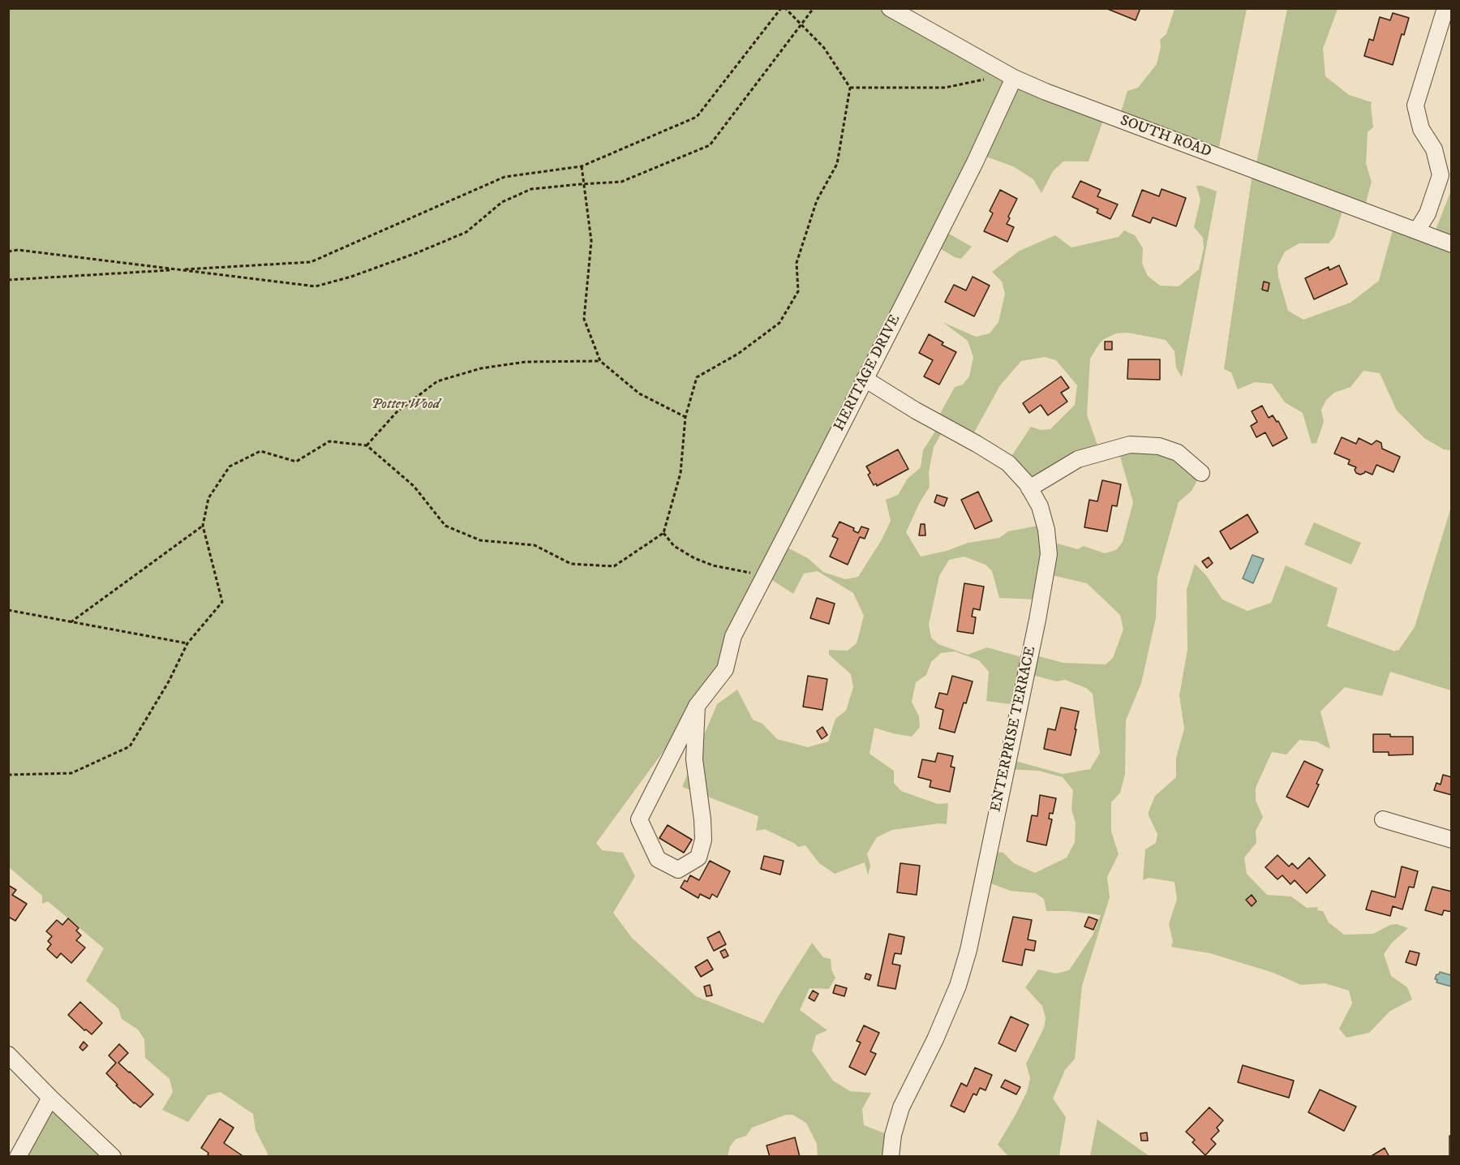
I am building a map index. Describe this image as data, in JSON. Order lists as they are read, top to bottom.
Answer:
{
  "streets": {
    "street": ["SOUTH ROAD", "HERITAGE DRIVE", "ENTERPRISE TERRACE"]
  },
  "crossings": [
    ["SOUTH ROAD", "HERITAGE DRIVE"],
    ["HERITAGE DRIVE", "ENTERPRISE TERRACE"]
  ],
  "parks": ["Potter Wood"]
}
